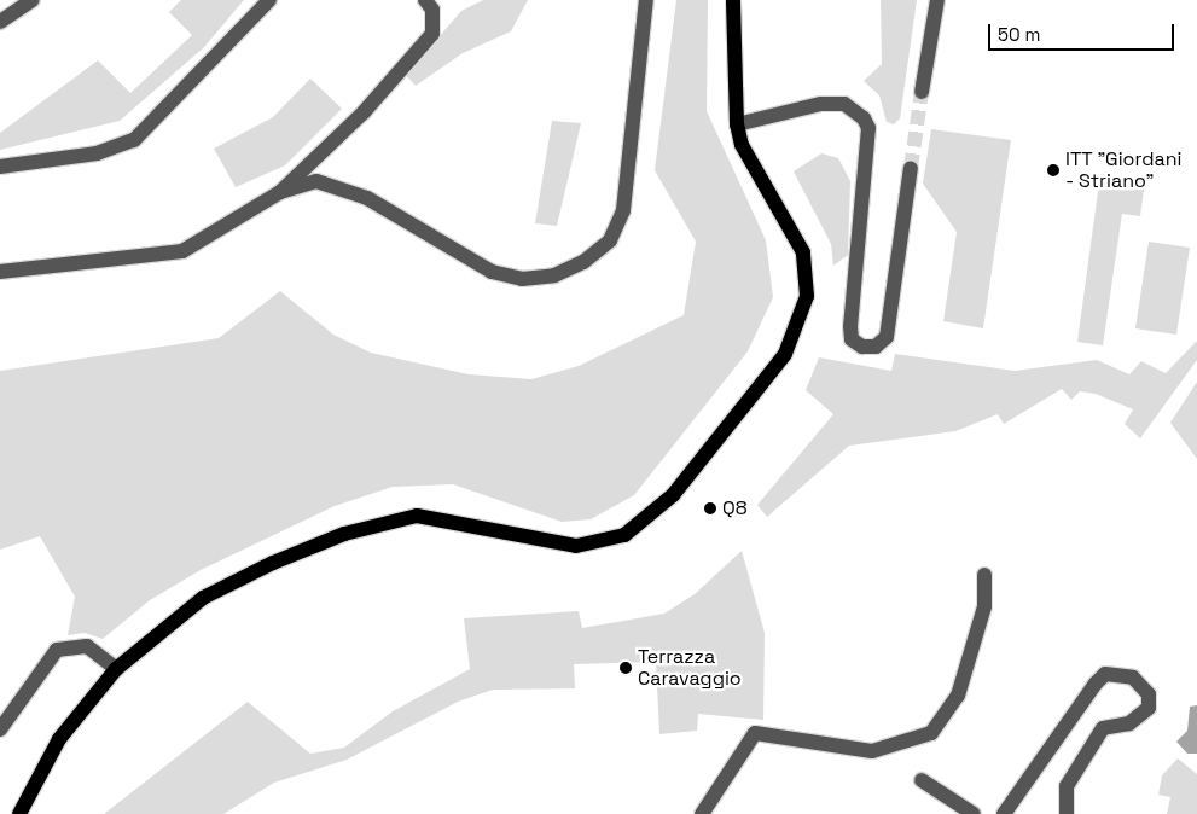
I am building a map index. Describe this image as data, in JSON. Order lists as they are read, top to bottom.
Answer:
{
  "places": ["ITT \"Giordani - Striano\"", "Q8", "Terrazza Caravaggio"],
  "scale_bar": "50 m"
}
